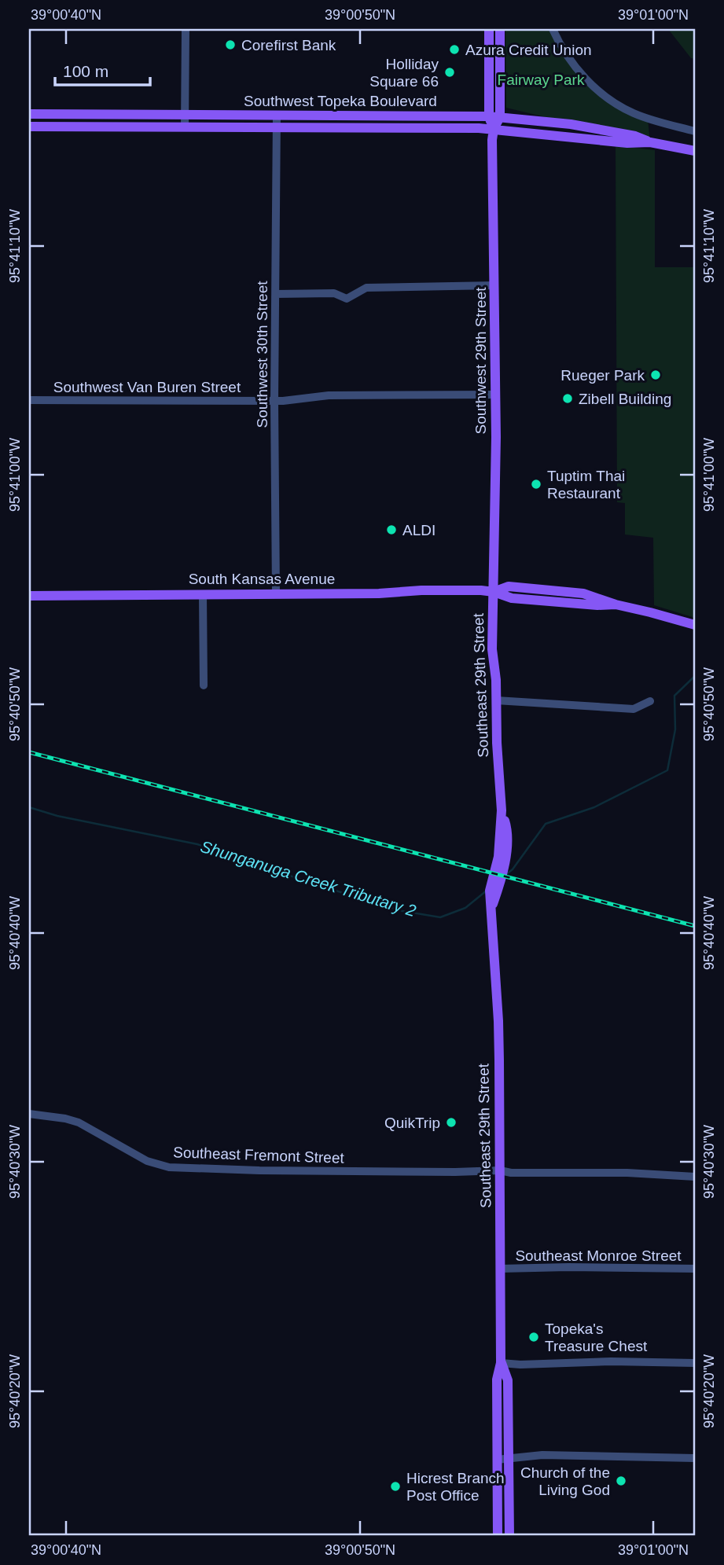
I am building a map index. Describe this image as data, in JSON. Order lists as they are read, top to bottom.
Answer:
{
  "streets": {
    "main road": [
      "Southwest Topeka Boulevard",
      "Southwest 29th Street",
      "South Kansas Avenue",
      "Southeast 29th Street"
    ],
    "street": [
      "Southwest 30th Street",
      "Southwest Van Buren Street",
      "Southeast Fremont Street",
      "Southeast Monroe Street"
    ]
  },
  "crossings": [
    ["Southwest Topeka Boulevard", "Southwest 30th Street"],
    ["Southwest Topeka Boulevard", "Southwest 29th Street"],
    ["Southwest 30th Street", "Southwest Van Buren Street"],
    ["Southwest 30th Street", "South Kansas Avenue"],
    ["Southwest 29th Street", "Southwest Van Buren Street"],
    ["Southwest 29th Street", "South Kansas Avenue"],
    ["Southwest 29th Street", "Southeast 29th Street"],
    ["South Kansas Avenue", "Southeast 29th Street"],
    ["Southeast 29th Street", "Southeast Fremont Street"],
    ["Southeast 29th Street", "Southeast Monroe Street"]
  ],
  "water": ["Shunganuga Creek Tributary 2"],
  "parks": ["Fairway Park"],
  "places": [
    "Corefirst Bank",
    "Azura Credit Union",
    "Holliday Square 66",
    "Rueger Park",
    "Zibell Building",
    "Tuptim Thai Restaurant",
    "ALDI",
    "QuikTrip",
    "Topeka's Treasure Chest",
    "Church of the Living God",
    "Hicrest Branch Post Office"
  ],
  "scale_bar": "100 m",
  "coordinates": [
    "39°00'40\"N",
    "39°00'50\"N",
    "39°01'00\"N",
    "95°41'10\"W",
    "95°41'00\"W",
    "95°40'50\"W",
    "95°40'40\"W",
    "95°40'30\"W",
    "95°40'20\"W"
  ]
}
